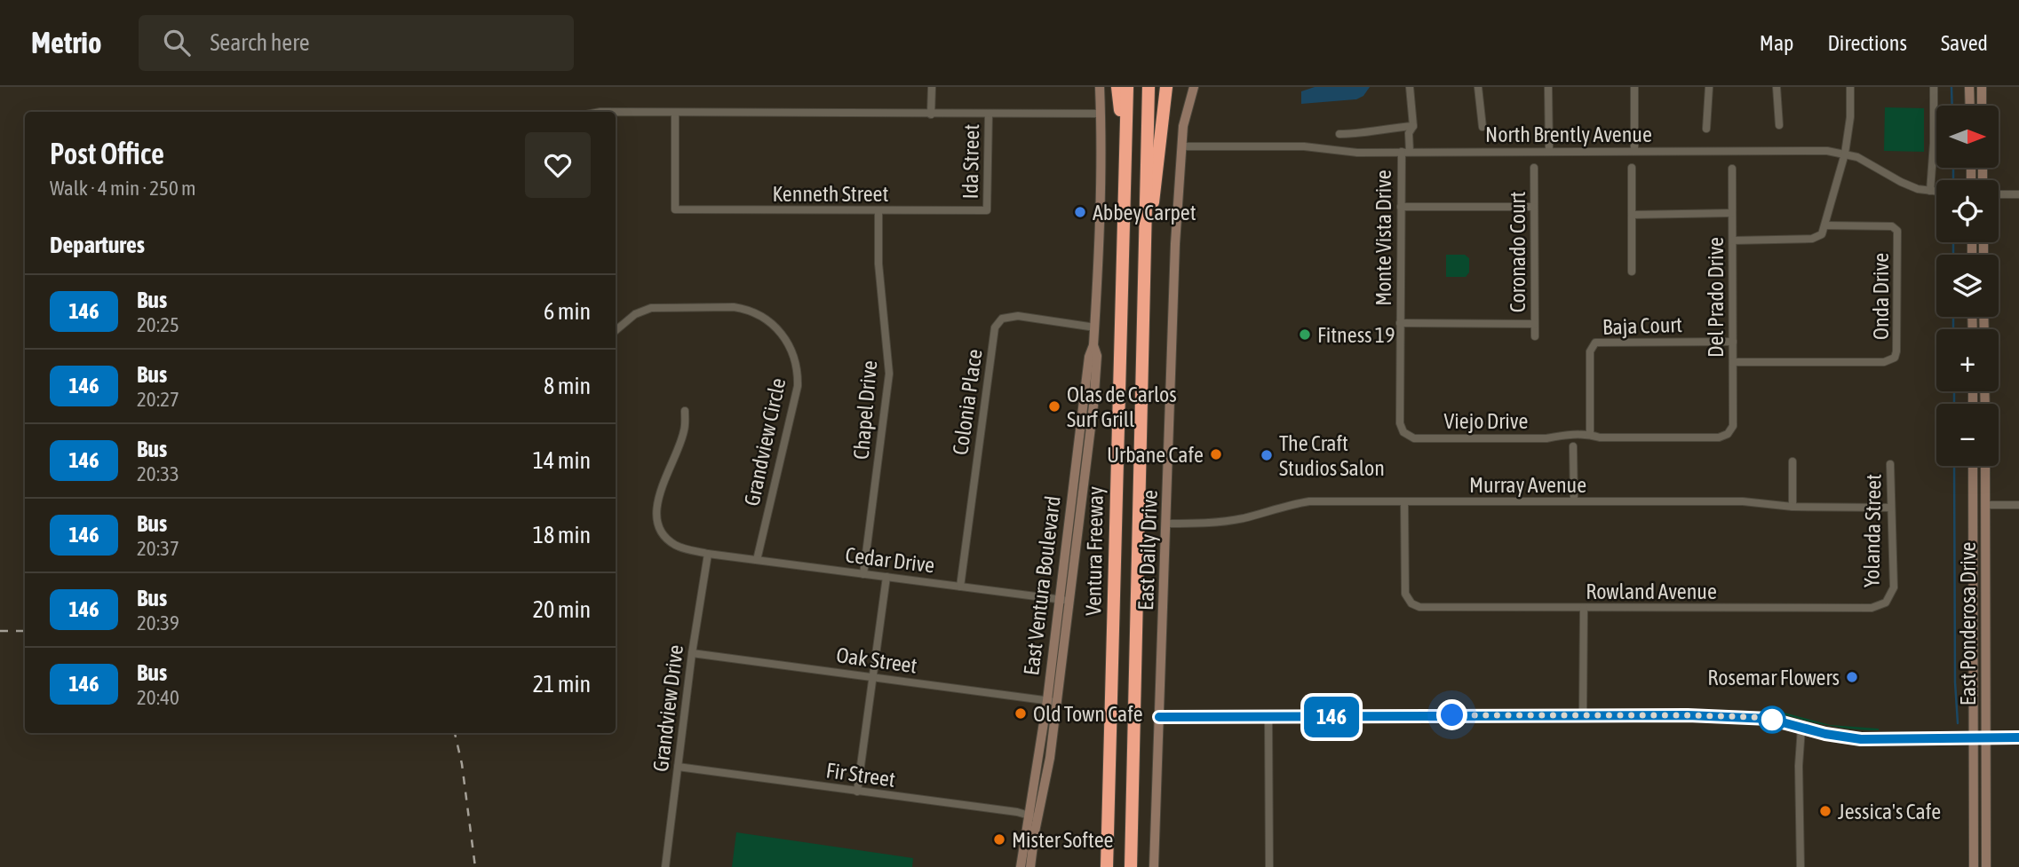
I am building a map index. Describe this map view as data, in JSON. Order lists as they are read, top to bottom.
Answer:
{
  "streets": {
    "highway": ["Ventura Freeway"],
    "main road": ["East Daily Drive", "East Ventura Boulevard", "East Ponderosa Drive"],
    "street": [
      "North Brently Avenue",
      "Ida Street",
      "Kenneth Street",
      "Monte Vista Drive",
      "Coronado Court",
      "Onda Drive",
      "Del Prado Drive",
      "Baja Court",
      "Colonia Place",
      "Chapel Drive",
      "Viejo Drive",
      "Grandview Circle",
      "Murray Avenue",
      "Yolanda Street",
      "Cedar Drive",
      "Rowland Avenue",
      "Oak Street",
      "Grandview Drive",
      "Fir Street"
    ]
  },
  "crossings": [
    ["North Brently Avenue", "Monte Vista Drive"],
    ["North Brently Avenue", "East Daily Drive"],
    ["Ida Street", "Kenneth Street"],
    ["Kenneth Street", "Chapel Drive"],
    ["Monte Vista Drive", "Viejo Drive"],
    ["Onda Drive", "Del Prado Drive"],
    ["Del Prado Drive", "Baja Court"],
    ["Del Prado Drive", "Viejo Drive"],
    ["Baja Court", "Viejo Drive"],
    ["Colonia Place", "Cedar Drive"],
    ["Colonia Place", "East Ventura Boulevard"],
    ["Chapel Drive", "Cedar Drive"],
    ["Grandview Circle", "Cedar Drive"],
    ["Murray Avenue", "Yolanda Street"],
    ["Murray Avenue", "East Daily Drive"],
    ["Murray Avenue", "Rowland Avenue"],
    ["Yolanda Street", "Rowland Avenue"],
    ["Cedar Drive", "East Ventura Boulevard"],
    ["Cedar Drive", "Grandview Drive"],
    ["East Ventura Boulevard", "Oak Street"],
    ["East Ventura Boulevard", "Fir Street"],
    ["Oak Street", "Grandview Drive"],
    ["Grandview Drive", "Fir Street"]
  ],
  "places": [
    "Abbey Carpet",
    "Fitness 19",
    "Olas de Carlos Surf Grill",
    "Urbane Cafe",
    "The Craft Studios Salon",
    "Rosemar Flowers",
    "Old Town Cafe",
    "Jessica's Cafe",
    "Mister Softee"
  ],
  "lines": ["bus line 146"],
  "north": "right",
  "page": {
    "header": "Metrio",
    "search": "Search here",
    "nav": ["Map", "Directions", "Saved"],
    "on_map": "146",
    "map_buttons": ["+", "−"],
    "heading": [
      ["Post Office", "Walk · 4 min · 250 m"],
      "Departures"
    ],
    "list": [
      {
        "mark": "146",
        "name": "Bus",
        "note": "20:25",
        "value": "6 min"
      },
      {
        "mark": "146",
        "name": "Bus",
        "note": "20:27",
        "value": "8 min"
      },
      {
        "mark": "146",
        "name": "Bus",
        "note": "20:33",
        "value": "14 min"
      },
      {
        "mark": "146",
        "name": "Bus",
        "note": "20:37",
        "value": "18 min"
      },
      {
        "mark": "146",
        "name": "Bus",
        "note": "20:39",
        "value": "20 min"
      },
      {
        "mark": "146",
        "name": "Bus",
        "note": "20:40",
        "value": "21 min"
      }
    ]
  }
}
